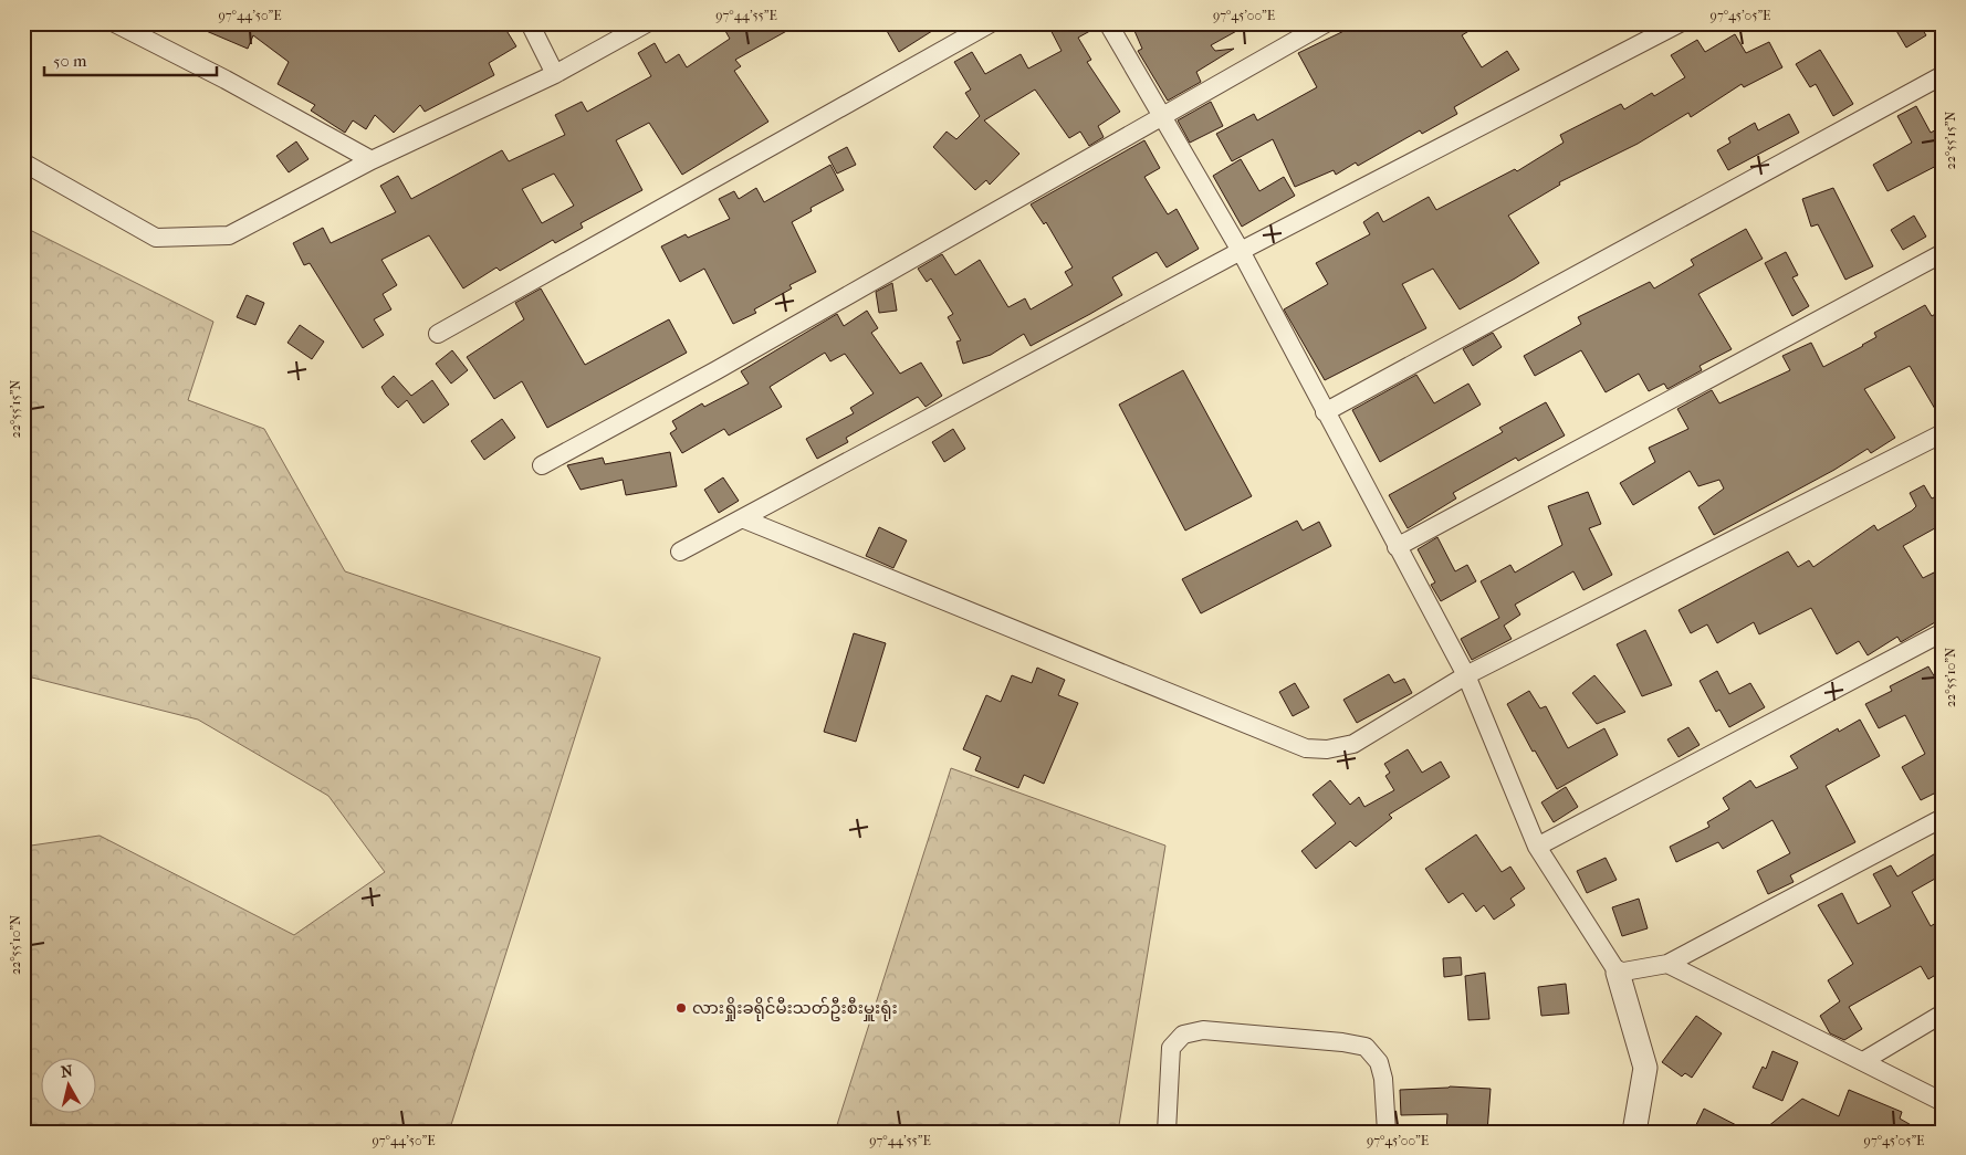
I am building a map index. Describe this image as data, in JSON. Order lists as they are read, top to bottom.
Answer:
{
  "places": ["လားရှိုးခရိုင်မီးသတ်ဦးစီးမှူးရုံး"],
  "scale_bar": "50 m",
  "north": "top",
  "coordinates": [
    "97°44'50\"E",
    "97°44'55\"E",
    "97°45'00\"E",
    "97°45'05\"E",
    "22°55'15\"N",
    "22°55'10\"N"
  ]
}
